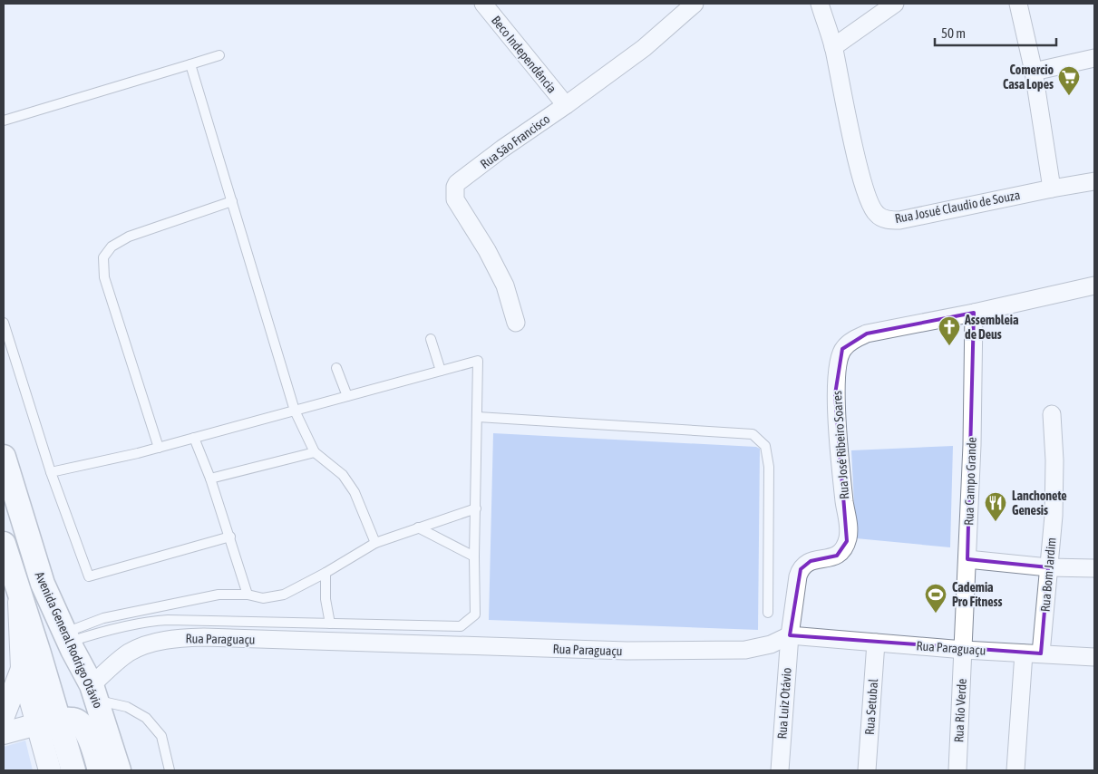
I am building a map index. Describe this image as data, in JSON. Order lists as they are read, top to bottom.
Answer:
{
  "streets": {
    "main road": ["Avenida General Rodrigo Otávio"],
    "street": [
      "Beco Independência",
      "Rua São Francisco",
      "Rua Josué Claudio de Souza",
      "Rua José Ribeiro Soares",
      "Rua Campo Grande",
      "Rua Bom Jardim",
      "Rua Paraguaçu",
      "Rua Luiz Otávio",
      "Rua Setubal",
      "Rua Río Verde"
    ]
  },
  "crossings": [
    ["Beco Independência", "Rua São Francisco"],
    ["Rua José Ribeiro Soares", "Rua Campo Grande"],
    ["Rua José Ribeiro Soares", "Rua Paraguaçu"],
    ["Rua José Ribeiro Soares", "Rua Luiz Otávio"],
    ["Rua Campo Grande", "Rua Paraguaçu"],
    ["Rua Campo Grande", "Rua Río Verde"],
    ["Rua Bom Jardim", "Rua Paraguaçu"],
    ["Rua Paraguaçu", "Avenida General Rodrigo Otávio"],
    ["Rua Paraguaçu", "Rua Luiz Otávio"],
    ["Rua Paraguaçu", "Rua Setubal"],
    ["Rua Paraguaçu", "Rua Río Verde"]
  ],
  "places": {
    "supermarket": ["Comercio Casa Lopes"],
    "church": ["Assembleia de Deus"],
    "restaurant": ["Lanchonete Genesis"],
    "sports": ["Cademia Pro Fitness"]
  },
  "scale_bar": "50 m"
}
